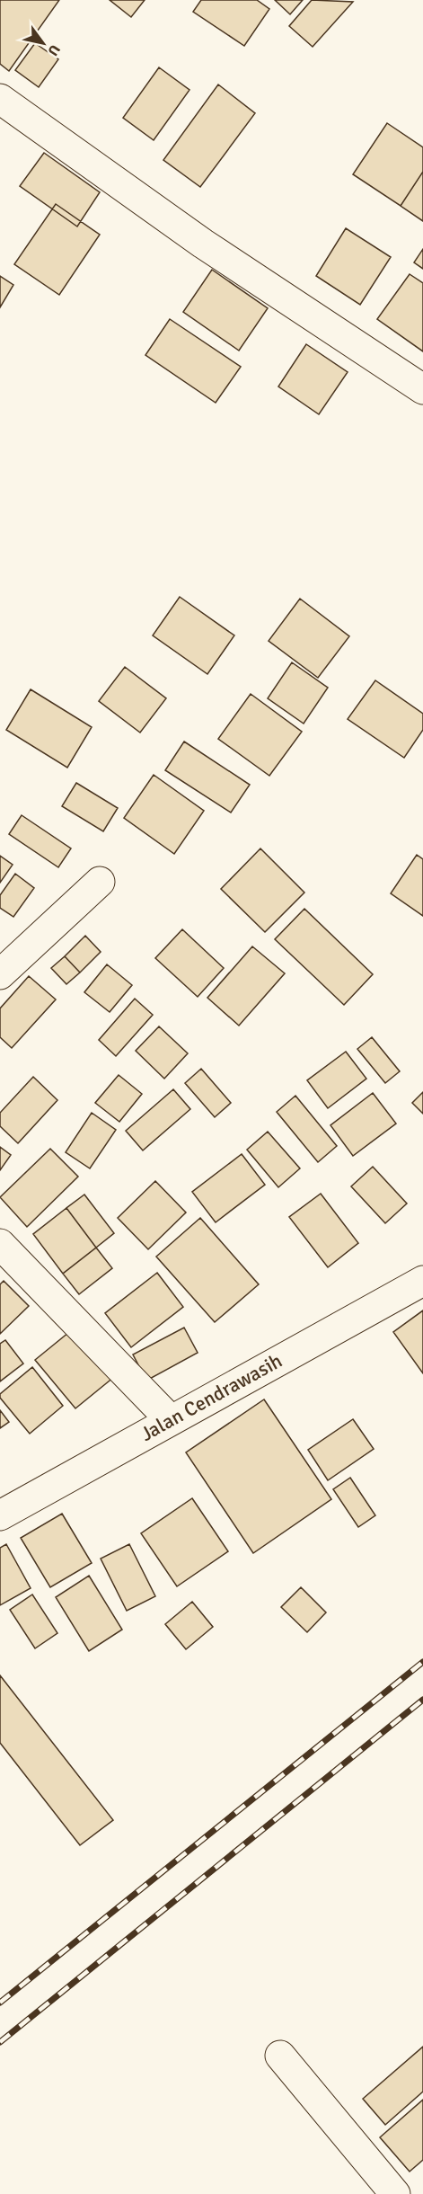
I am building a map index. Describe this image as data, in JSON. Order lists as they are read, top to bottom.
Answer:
{
  "streets": {
    "street": ["Jalan Cendrawasih"]
  },
  "north": "bottom right"
}
